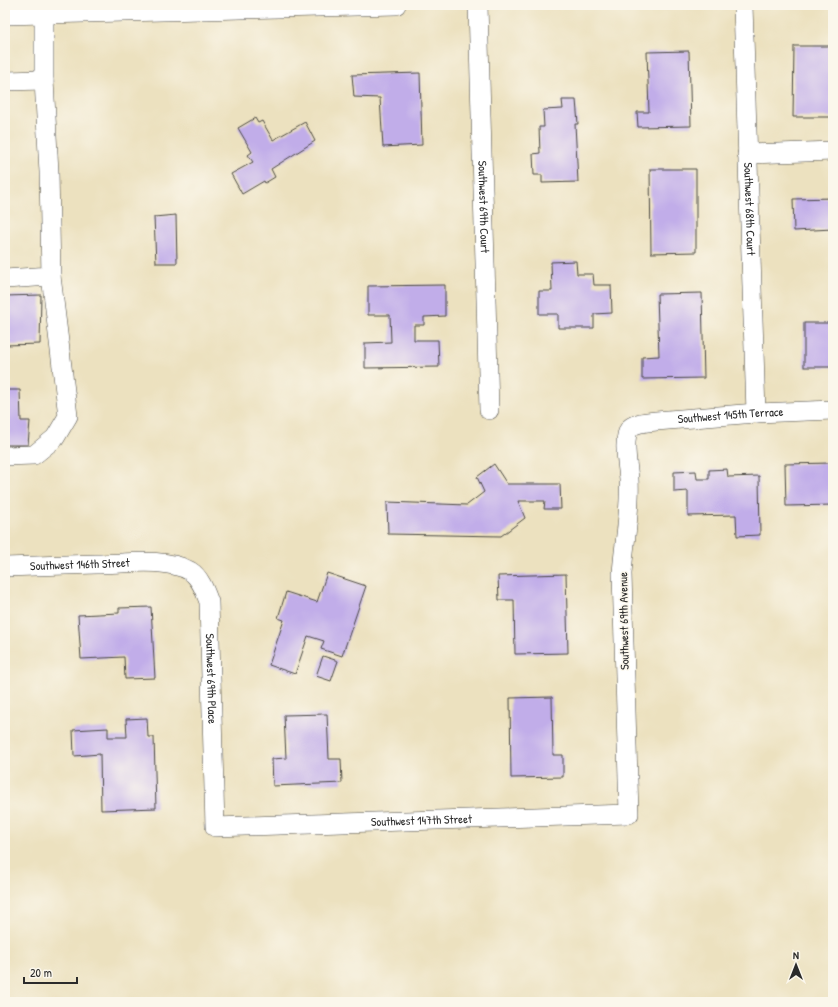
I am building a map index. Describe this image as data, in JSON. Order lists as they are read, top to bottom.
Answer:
{
  "streets": {
    "street": [
      "Southwest 69th Court",
      "Southwest 68th Court",
      "Southwest 145th Terrace",
      "Southwest 146th Street",
      "Southwest 69th Avenue",
      "Southwest 69th Place",
      "Southwest 147th Street"
    ]
  },
  "crossings": [
    ["Southwest 68th Court", "Southwest 145th Terrace"],
    ["Southwest 145th Terrace", "Southwest 69th Avenue"],
    ["Southwest 146th Street", "Southwest 69th Place"],
    ["Southwest 69th Avenue", "Southwest 147th Street"],
    ["Southwest 69th Place", "Southwest 147th Street"]
  ],
  "scale_bar": "20 m",
  "north": "top"
}
